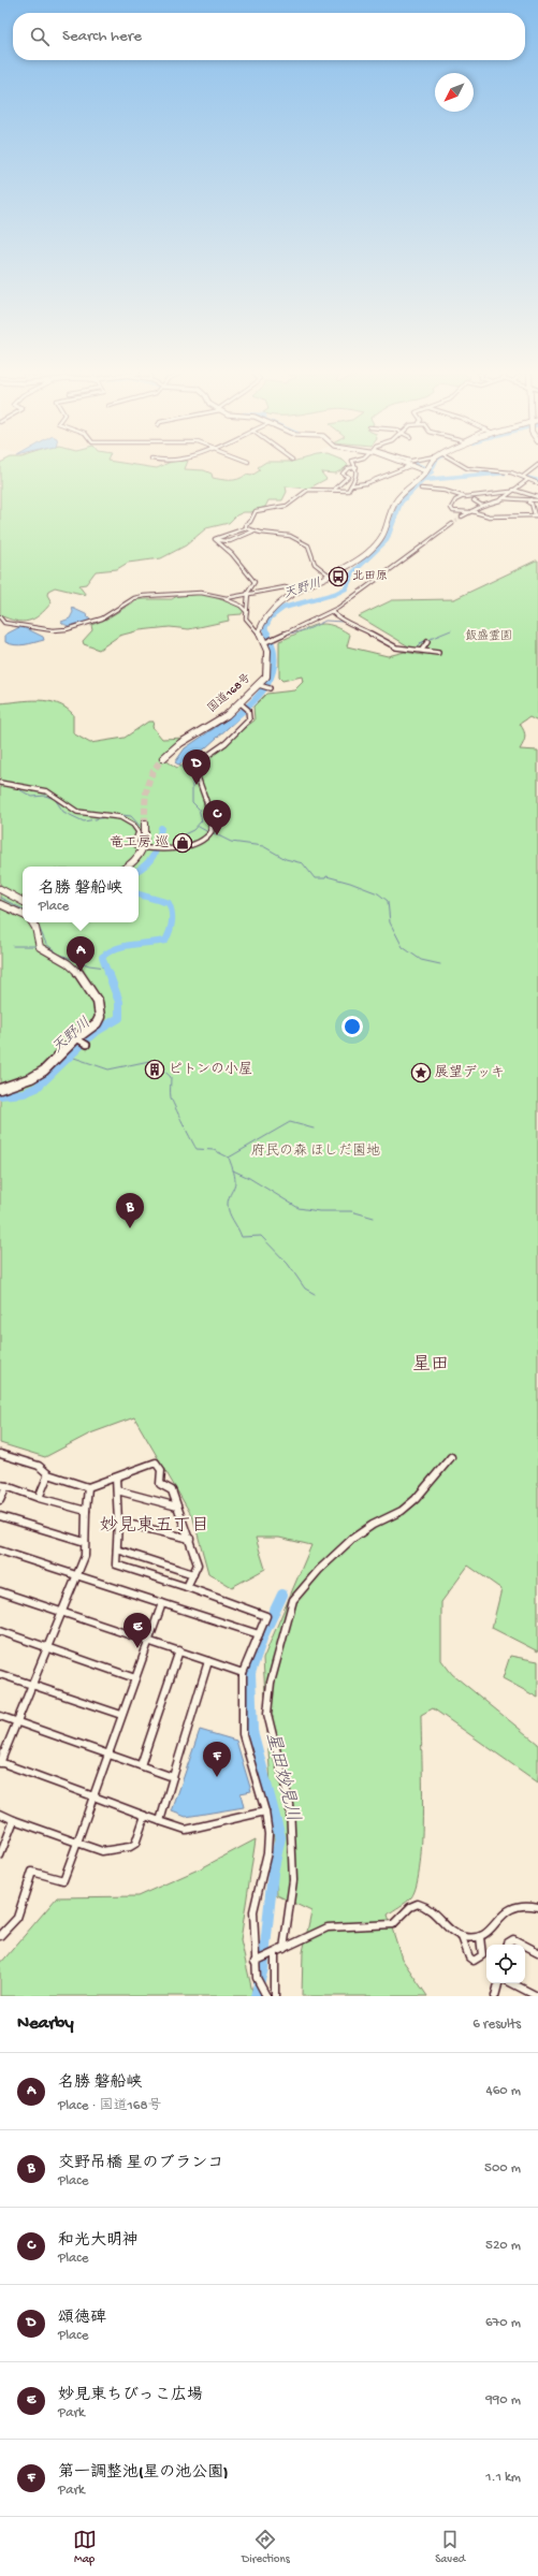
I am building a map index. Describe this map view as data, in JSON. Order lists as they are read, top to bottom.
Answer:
{
  "streets": {
    "highway": ["国道168号"]
  },
  "districts": ["星田", "妙見東五丁目"],
  "water": ["天野川", "星田妙見川"],
  "parks": ["飯盛霊園", "府民の森 ほしだ園地"],
  "places": {
    "bus stop": ["北田原"],
    "shop": ["竜工房 巡"],
    "building": ["ピトンの小屋"],
    "place": ["展望デッキ"]
  },
  "north": "bottom left",
  "page": {
    "search": "Search here",
    "pins": [
      "D",
      "C",
      "A",
      "B",
      "E",
      "F"
    ],
    "popup": ["名勝 磐船峡", "Place"],
    "heading": ["Nearby", "6 results"],
    "list": [
      {
        "mark": "A",
        "name": "名勝 磐船峡",
        "note": "Place · 国道168号",
        "value": "460 m"
      },
      {
        "mark": "B",
        "name": "交野吊橋 星のブランコ",
        "note": "Place",
        "value": "500 m"
      },
      {
        "mark": "C",
        "name": "和光大明神",
        "note": "Place",
        "value": "520 m"
      },
      {
        "mark": "D",
        "name": "頌徳碑",
        "note": "Place",
        "value": "670 m"
      },
      {
        "mark": "E",
        "name": "妙見東ちびっこ広場",
        "note": "Park",
        "value": "990 m"
      },
      {
        "mark": "F",
        "name": "第一調整池(星の池公園)",
        "note": "Park",
        "value": "1.1 km"
      }
    ],
    "nav": ["Map", "Directions", "Saved"]
  }
}
